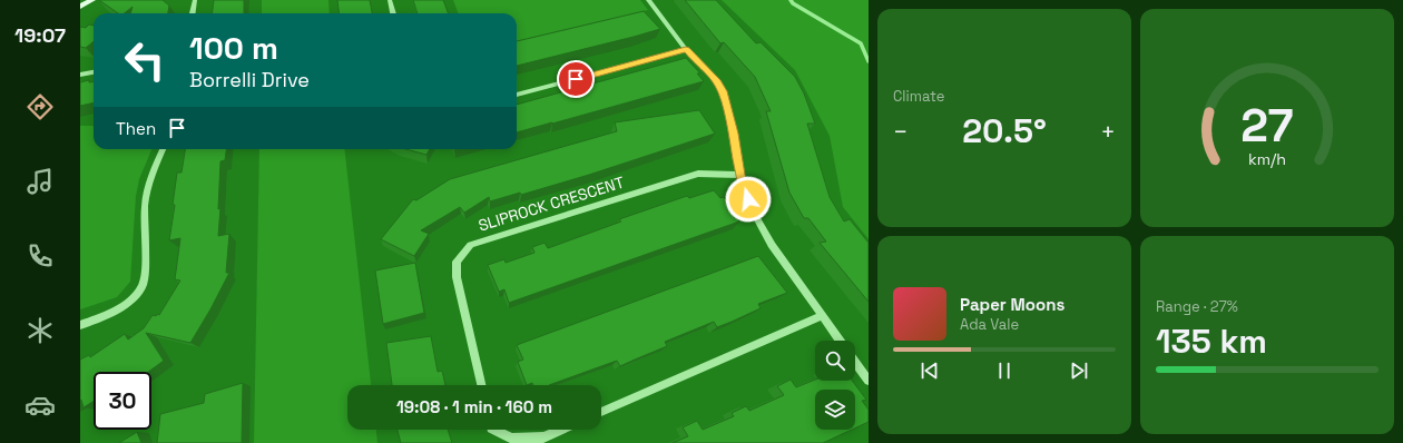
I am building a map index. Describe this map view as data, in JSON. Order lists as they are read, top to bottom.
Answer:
{
  "streets": {
    "street": ["SLIPROCK CRESCENT"]
  },
  "page": {
    "tabs": "19:07",
    "tile": [
      "Climate",
      ["Range · 27%", "135 km"]
    ],
    "turn": ["100 m", "Borrelli Drive"],
    "then": "Then",
    "heat": ["−", "20.5°", "+"],
    "song": ["Paper Moons", "Ada Vale"],
    "limit": "30",
    "trip": "19:08 · 1 min · 160 m",
    "gauge": ["27", "km/h"]
  }
}
